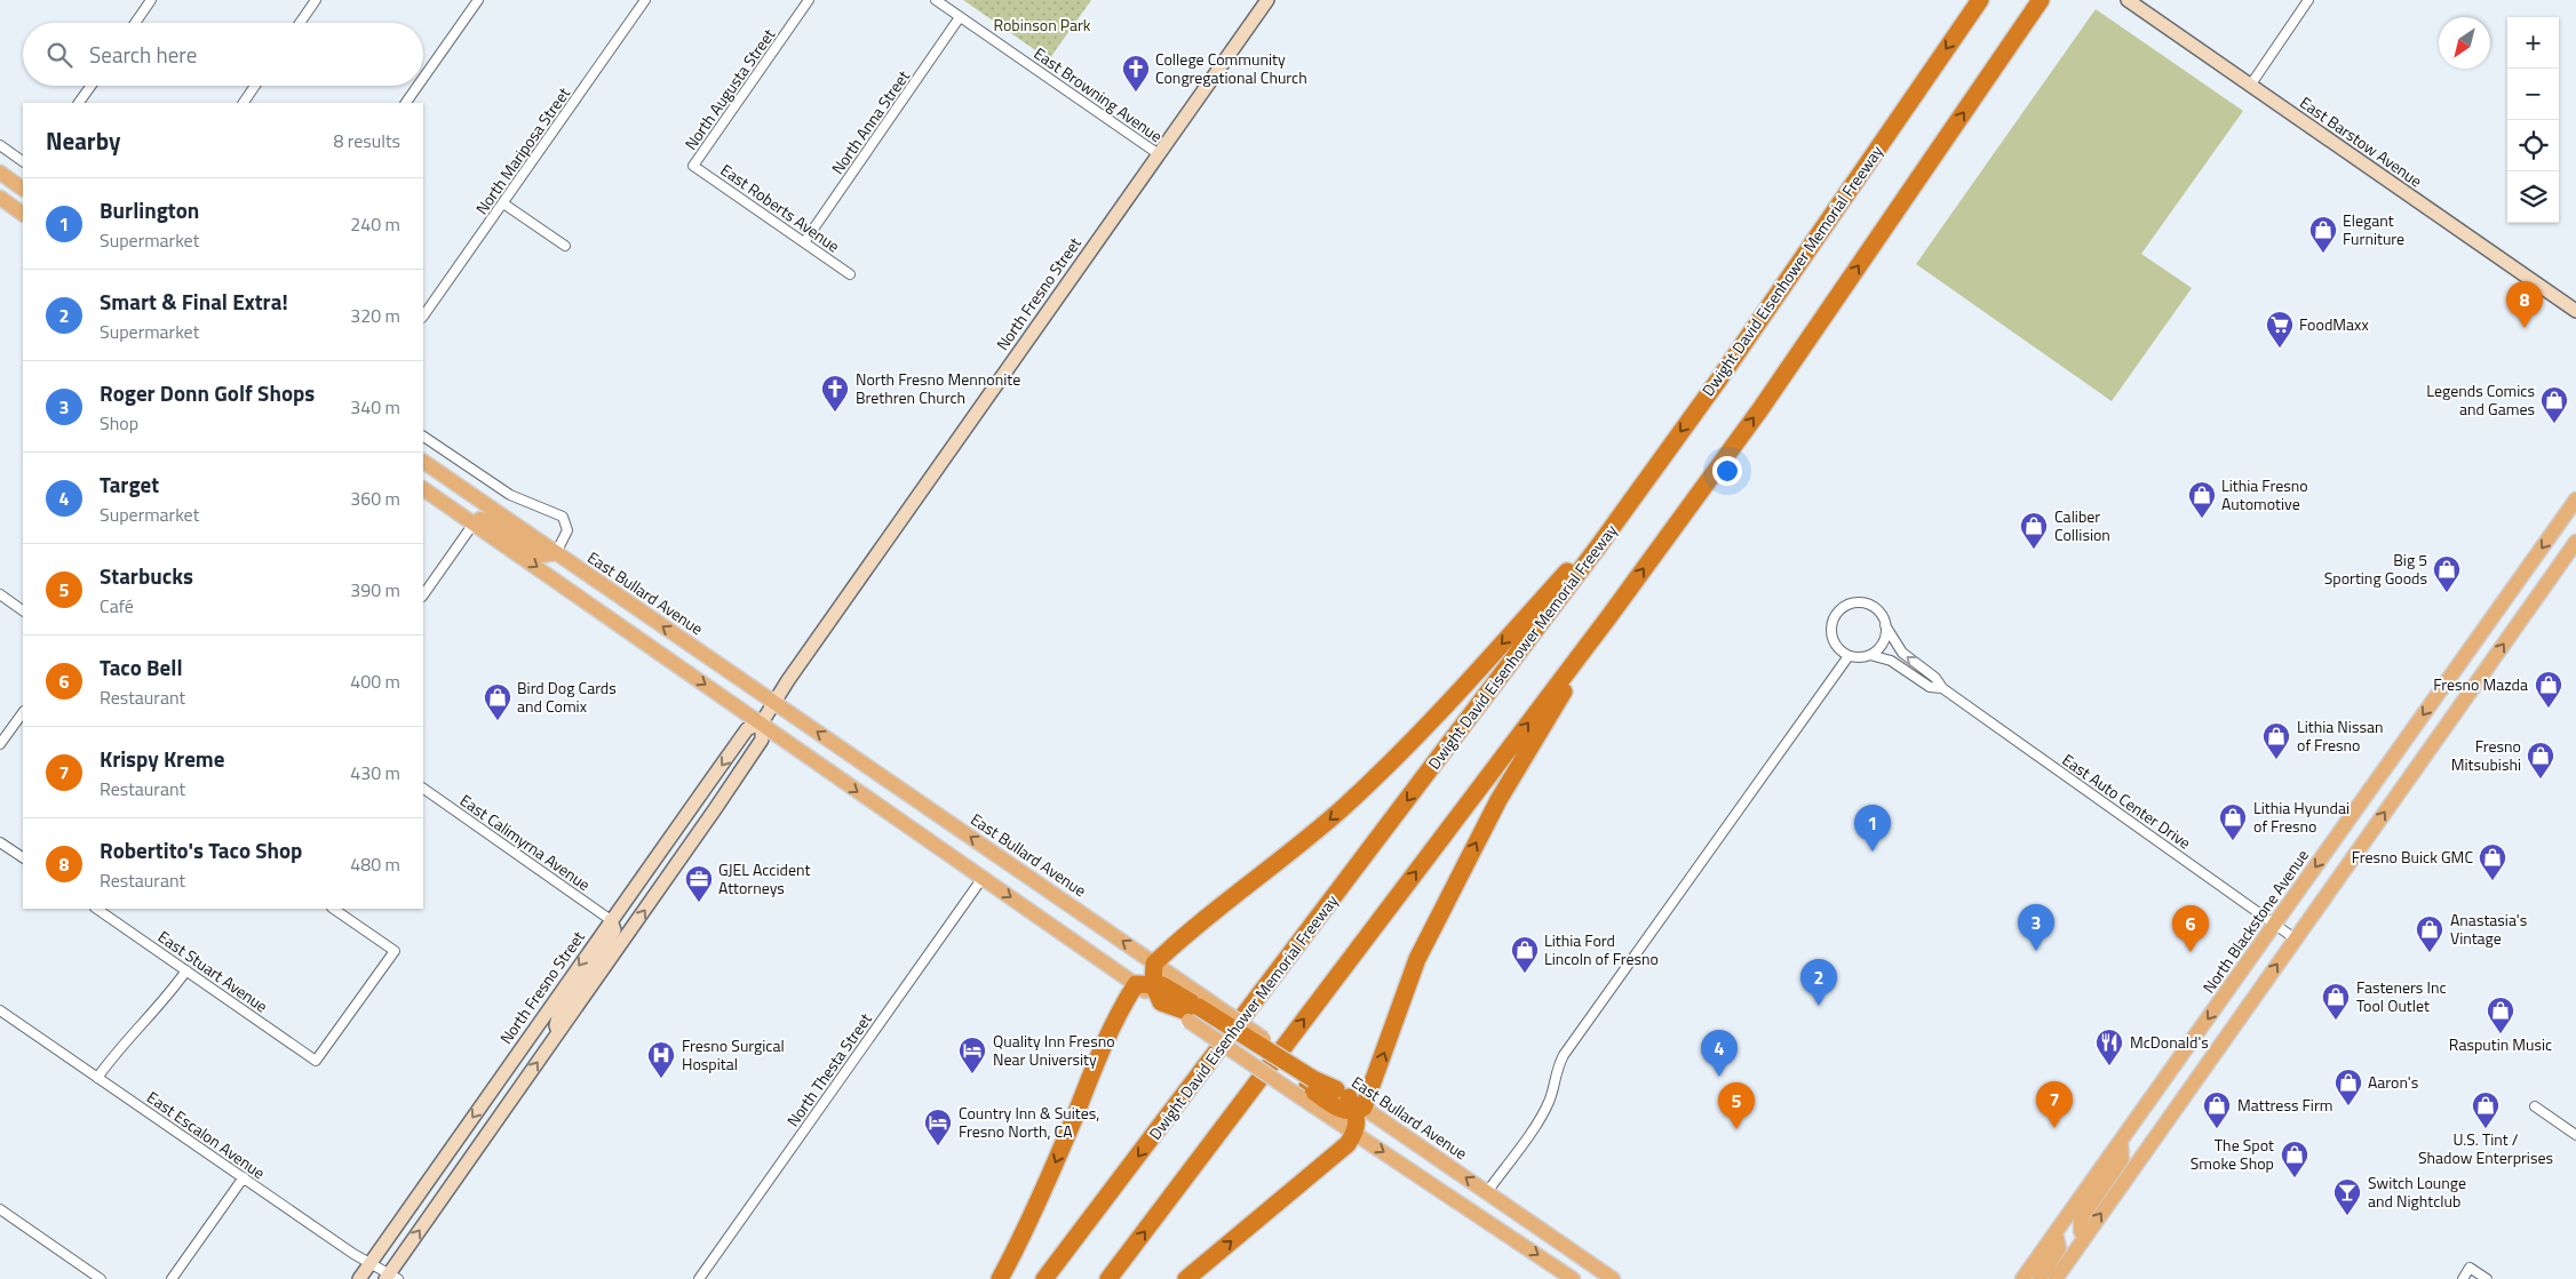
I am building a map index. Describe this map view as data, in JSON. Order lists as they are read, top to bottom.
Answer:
{
  "streets": {
    "highway": ["Dwight David Eisenhower Memorial Freeway"],
    "main road": [
      "East Barstow Avenue",
      "North Fresno Street",
      "East Bullard Avenue",
      "North Blackstone Avenue"
    ],
    "street": [
      "North Augusta Street",
      "East Browning Avenue",
      "North Anna Street",
      "North Mariposa Street",
      "East Roberts Avenue",
      "East Auto Center Drive",
      "East Calimyrna Avenue",
      "East Stuart Avenue",
      "North Thesta Street",
      "East Escalon Avenue"
    ]
  },
  "crossings": [
    ["North Augusta Street", "East Roberts Avenue"],
    ["East Browning Avenue", "North Anna Street"],
    ["East Browning Avenue", "North Fresno Street"],
    ["North Anna Street", "East Roberts Avenue"],
    ["North Fresno Street", "East Bullard Avenue"],
    ["North Fresno Street", "East Calimyrna Avenue"],
    ["North Fresno Street", "East Escalon Avenue"],
    ["East Auto Center Drive", "North Blackstone Avenue"]
  ],
  "parks": ["Robinson Park"],
  "places": {
    "church": ["College Community Congregational Church", "North Fresno Mennonite Brethren Church"],
    "shop": [
      "Elegant Furniture",
      "Legends Comics and Games",
      "Lithia Fresno Automotive",
      "Caliber Collision",
      "Big 5 Sporting Goods",
      "Fresno Mazda",
      "Bird Dog Cards and Comix",
      "Lithia Nissan of Fresno",
      "Fresno Mitsubishi",
      "Lithia Hyundai of Fresno",
      "Fresno Buick GMC",
      "Anastasia's Vintage",
      "Lithia Ford Lincoln of Fresno",
      "Fasteners Inc Tool Outlet",
      "Rasputin Music",
      "Aaron's",
      "Mattress Firm",
      "U.S. Tint / Shadow Enterprises",
      "The Spot Smoke Shop"
    ],
    "supermarket": ["FoodMaxx"],
    "office": ["GJEL Accident Attorneys"],
    "restaurant": ["McDonald's"],
    "hotel": ["Quality Inn Fresno Near University", "Country Inn & Suites, Fresno North, CA"],
    "hospital": ["Fresno Surgical Hospital"],
    "bar": ["Switch Lounge and Nightclub"]
  },
  "north": "bottom left",
  "page": {
    "map_buttons": ["+", "−"],
    "search": "Search here",
    "heading": ["Nearby", "8 results"],
    "list": [
      {
        "mark": "1",
        "name": "Burlington",
        "note": "Supermarket",
        "value": "240 m"
      },
      {
        "mark": "2",
        "name": "Smart & Final Extra!",
        "note": "Supermarket",
        "value": "320 m"
      },
      {
        "mark": "3",
        "name": "Roger Donn Golf Shops",
        "note": "Shop",
        "value": "340 m"
      },
      {
        "mark": "4",
        "name": "Target",
        "note": "Supermarket",
        "value": "360 m"
      },
      {
        "mark": "5",
        "name": "Starbucks",
        "note": "Café",
        "value": "390 m"
      },
      {
        "mark": "6",
        "name": "Taco Bell",
        "note": "Restaurant",
        "value": "400 m"
      },
      {
        "mark": "7",
        "name": "Krispy Kreme",
        "note": "Restaurant",
        "value": "430 m"
      },
      {
        "mark": "8",
        "name": "Robertito's Taco Shop",
        "note": "Restaurant",
        "value": "480 m"
      }
    ],
    "pins": [
      "8",
      "1",
      "3",
      "6",
      "2",
      "4",
      "7",
      "5"
    ]
  }
}
